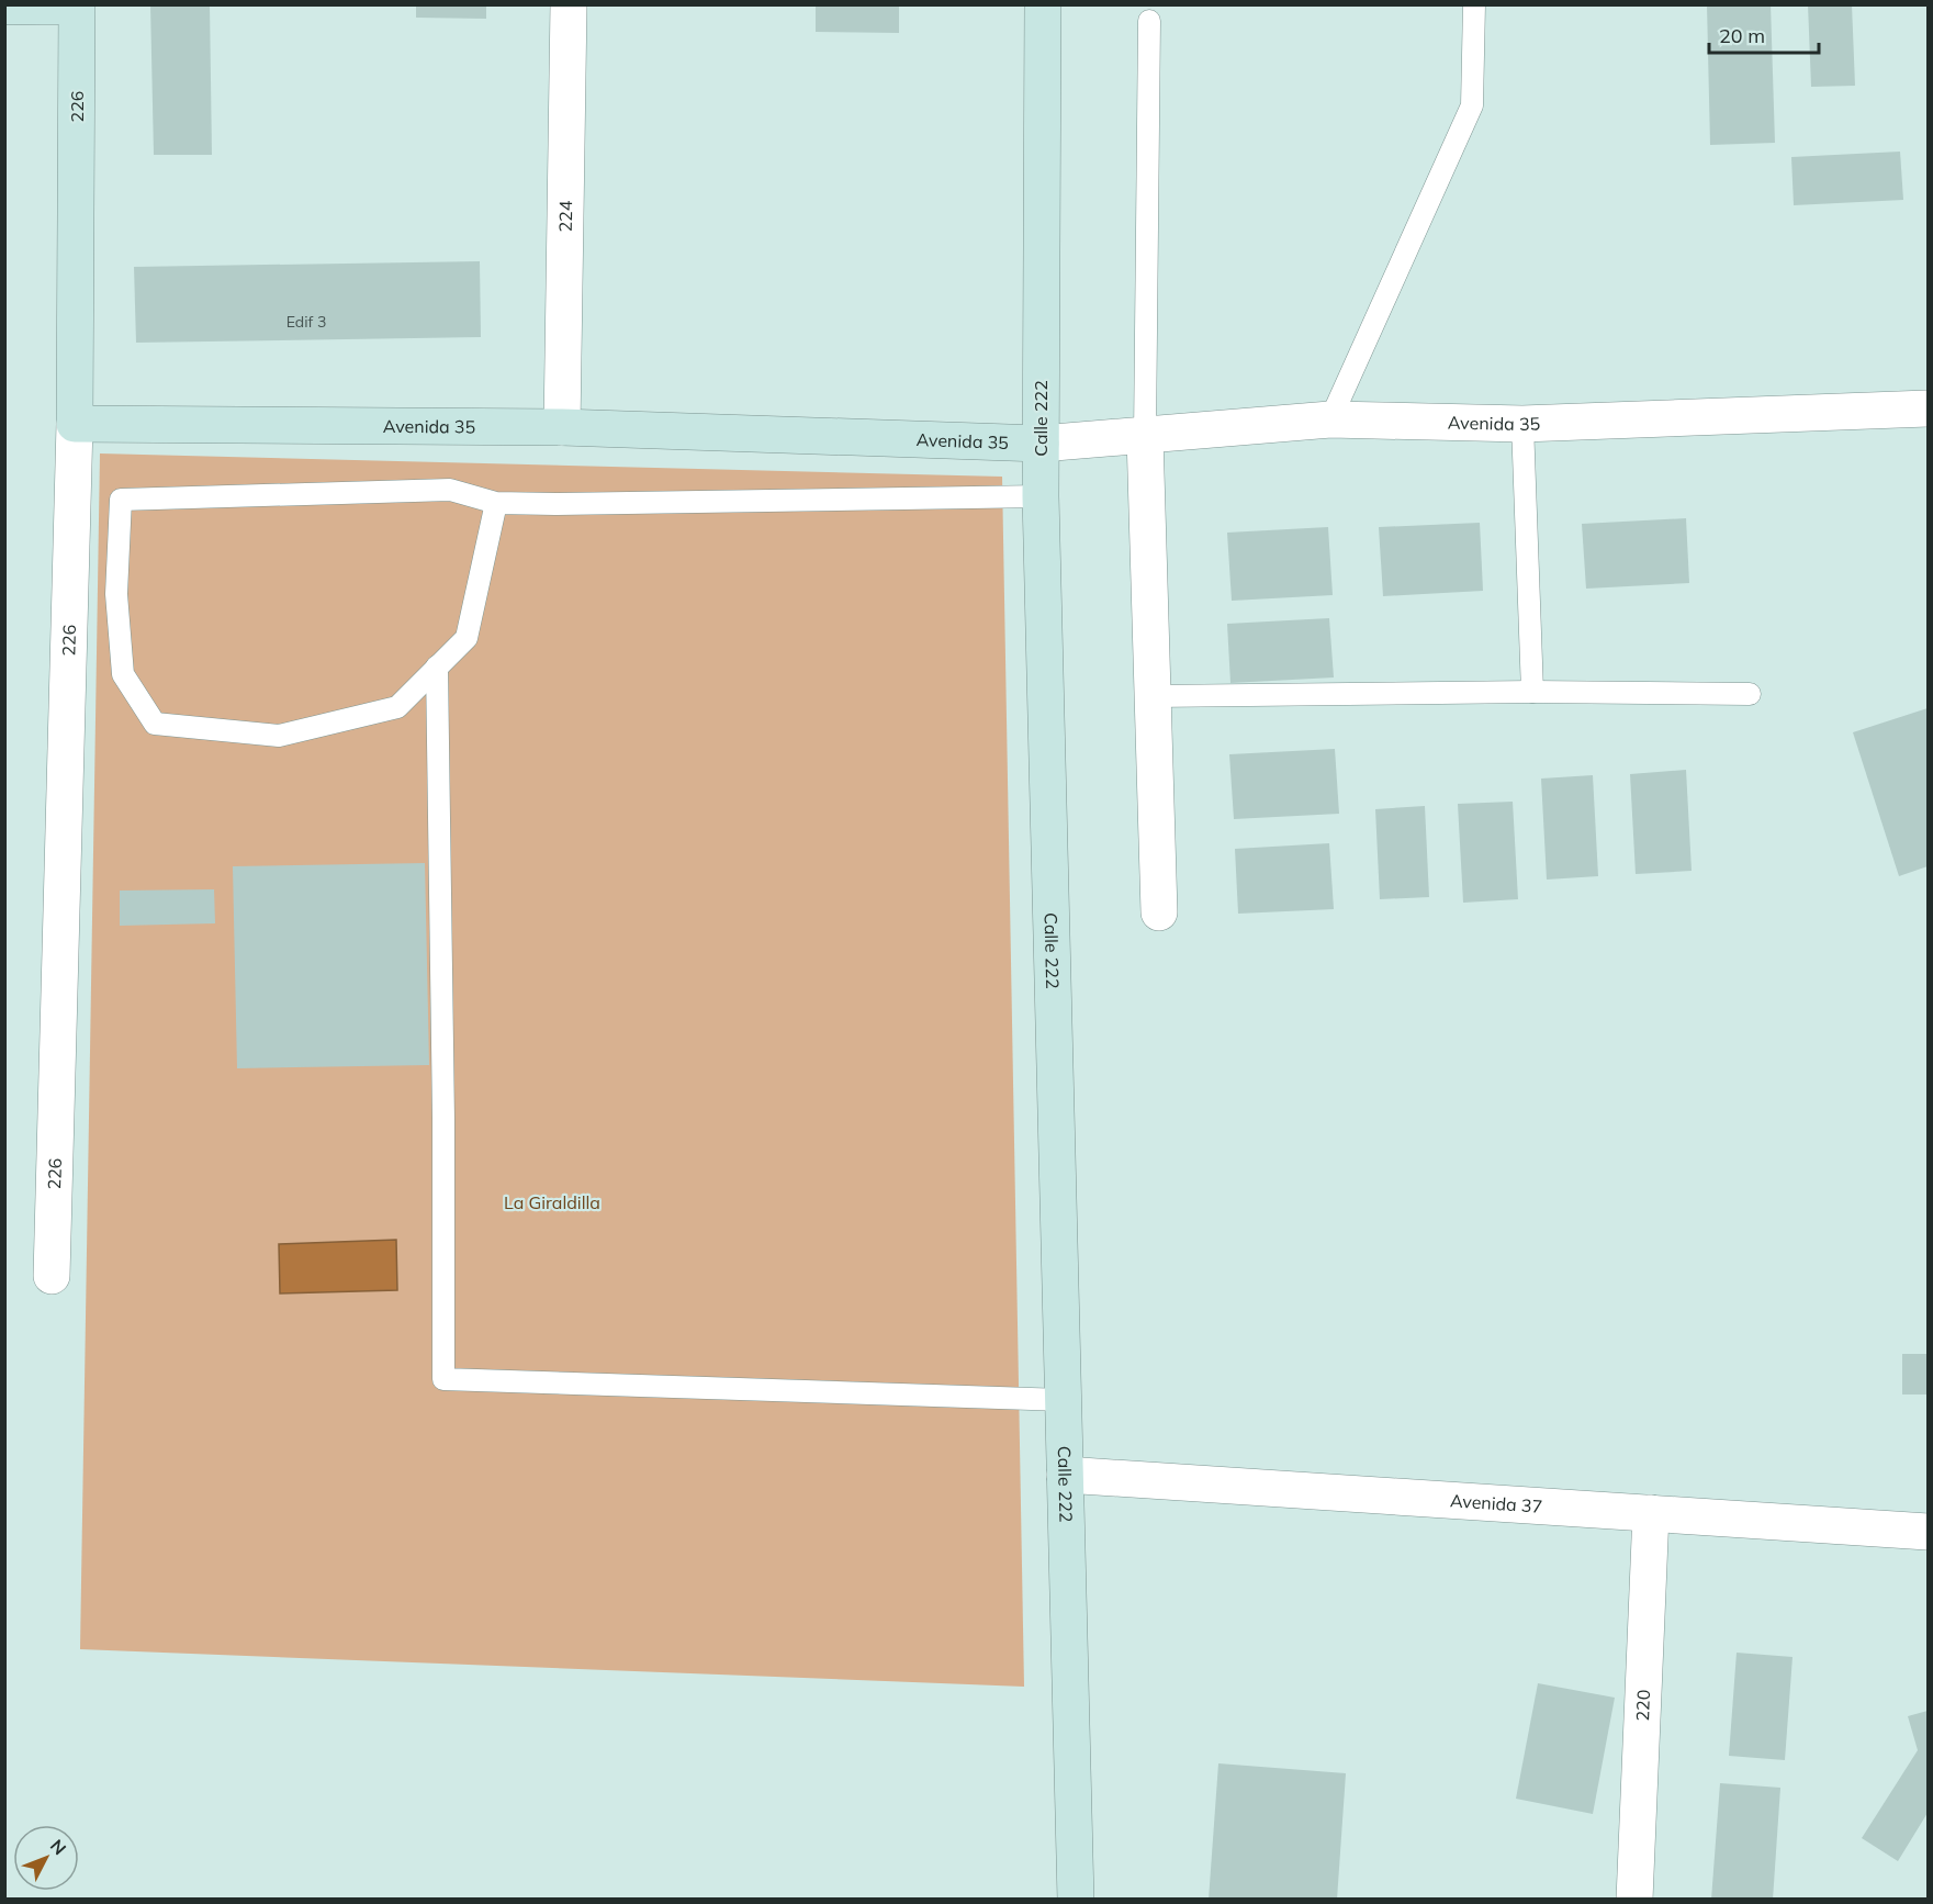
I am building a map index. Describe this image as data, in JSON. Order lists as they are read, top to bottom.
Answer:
{
  "streets": {
    "main road": ["226", "Calle 222", "Avenida 35"],
    "street": ["224", "Avenida 37", "220"]
  },
  "crossings": [
    ["226", "Avenida 35"],
    ["224", "Avenida 35"],
    ["Calle 222", "Avenida 35"],
    ["Calle 222", "Avenida 37"],
    ["Avenida 37", "220"]
  ],
  "parks": ["La Giraldilla"],
  "house_numbers": ["Edif 3"],
  "scale_bar": "20 m",
  "north": "top right"
}
